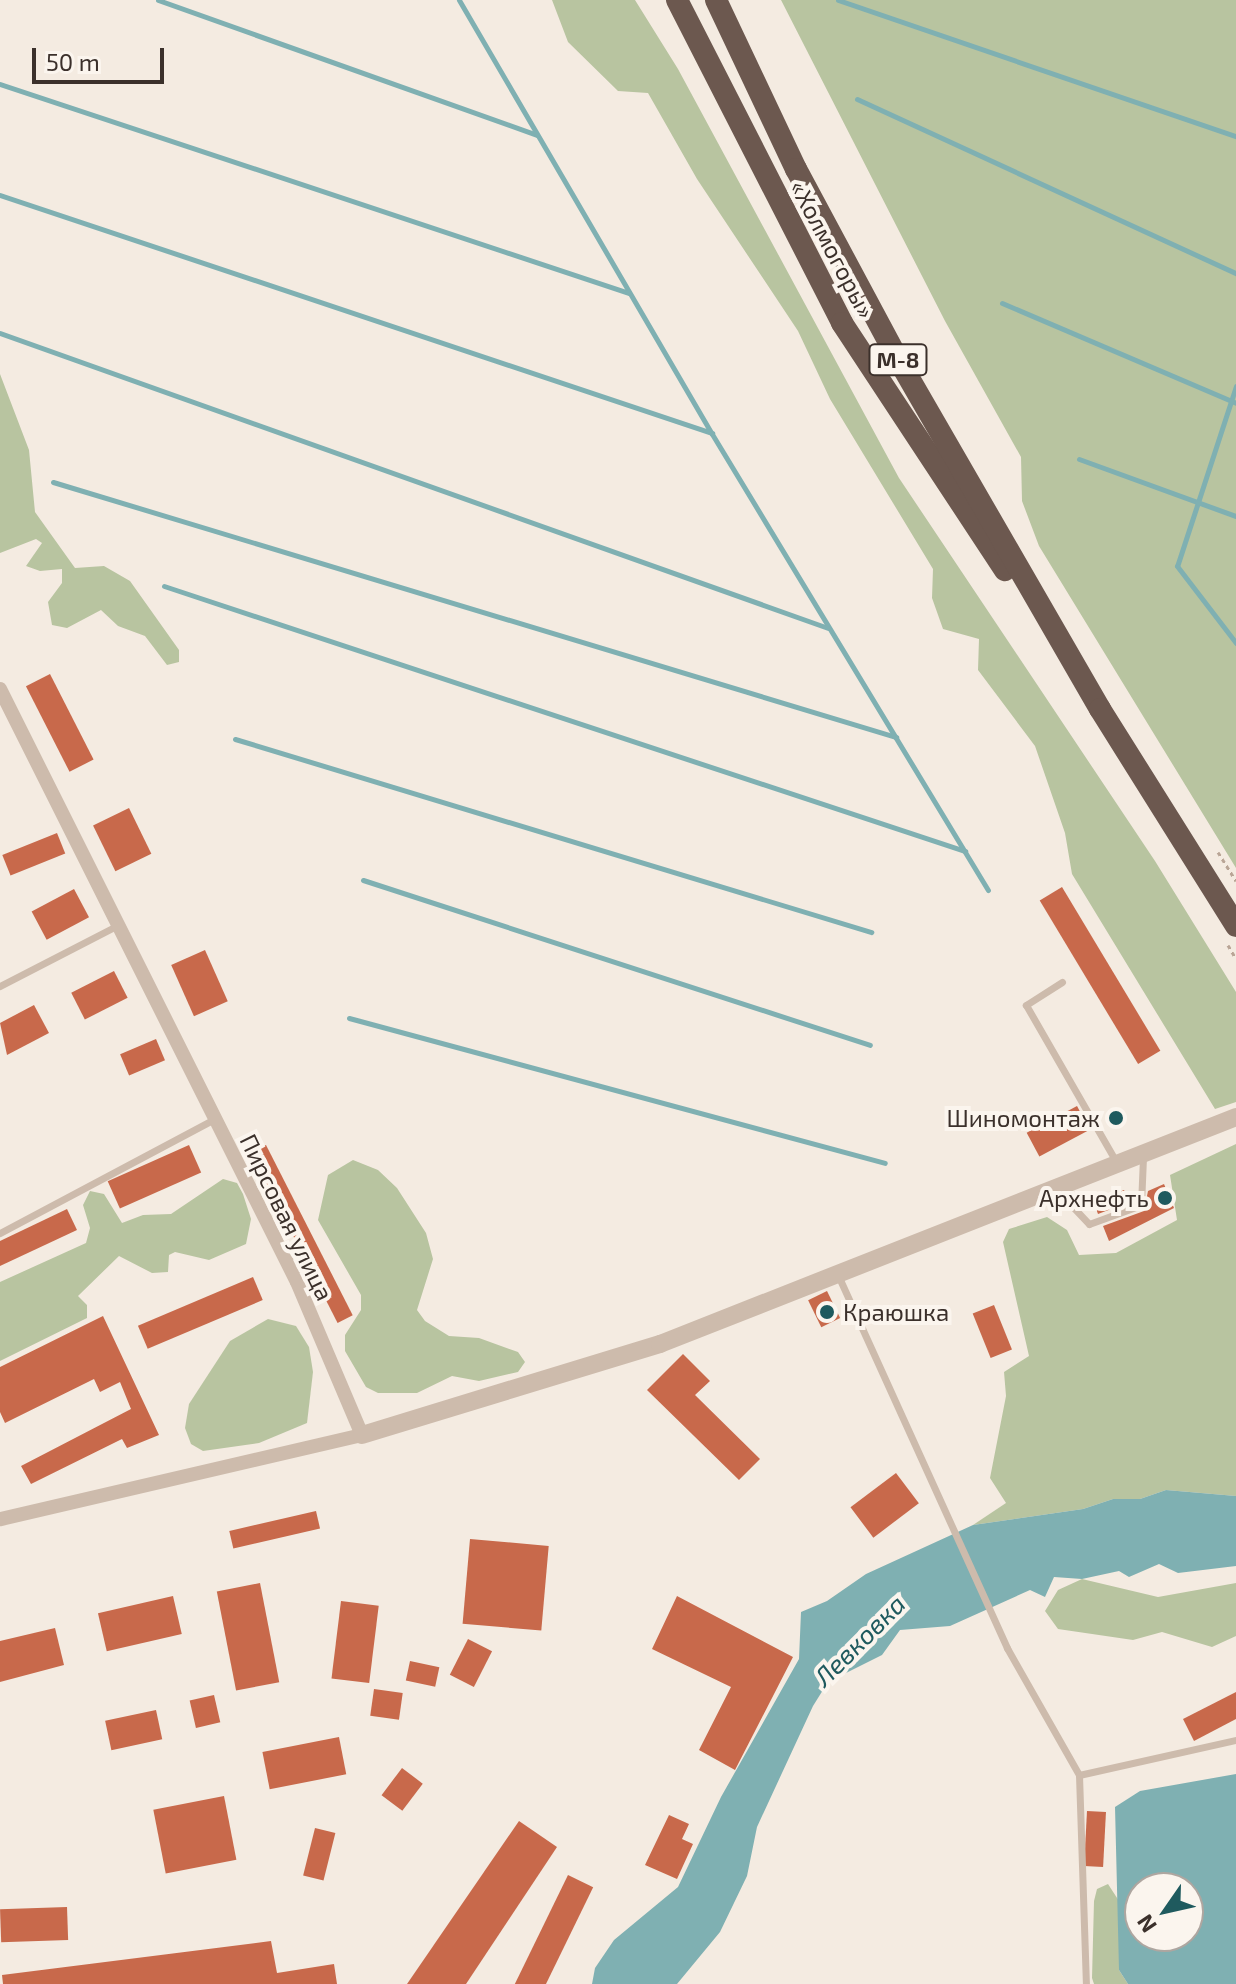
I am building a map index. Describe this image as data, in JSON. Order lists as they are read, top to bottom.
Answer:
{
  "streets": {
    "highway": ["«Холмогоры»", "М-8"],
    "street": ["Пирсовая улица"]
  },
  "water": ["Левковка"],
  "places": ["Шиномонтаж", "Архнефть", "Краюшка"],
  "scale_bar": "50 m",
  "north": "bottom left"
}
